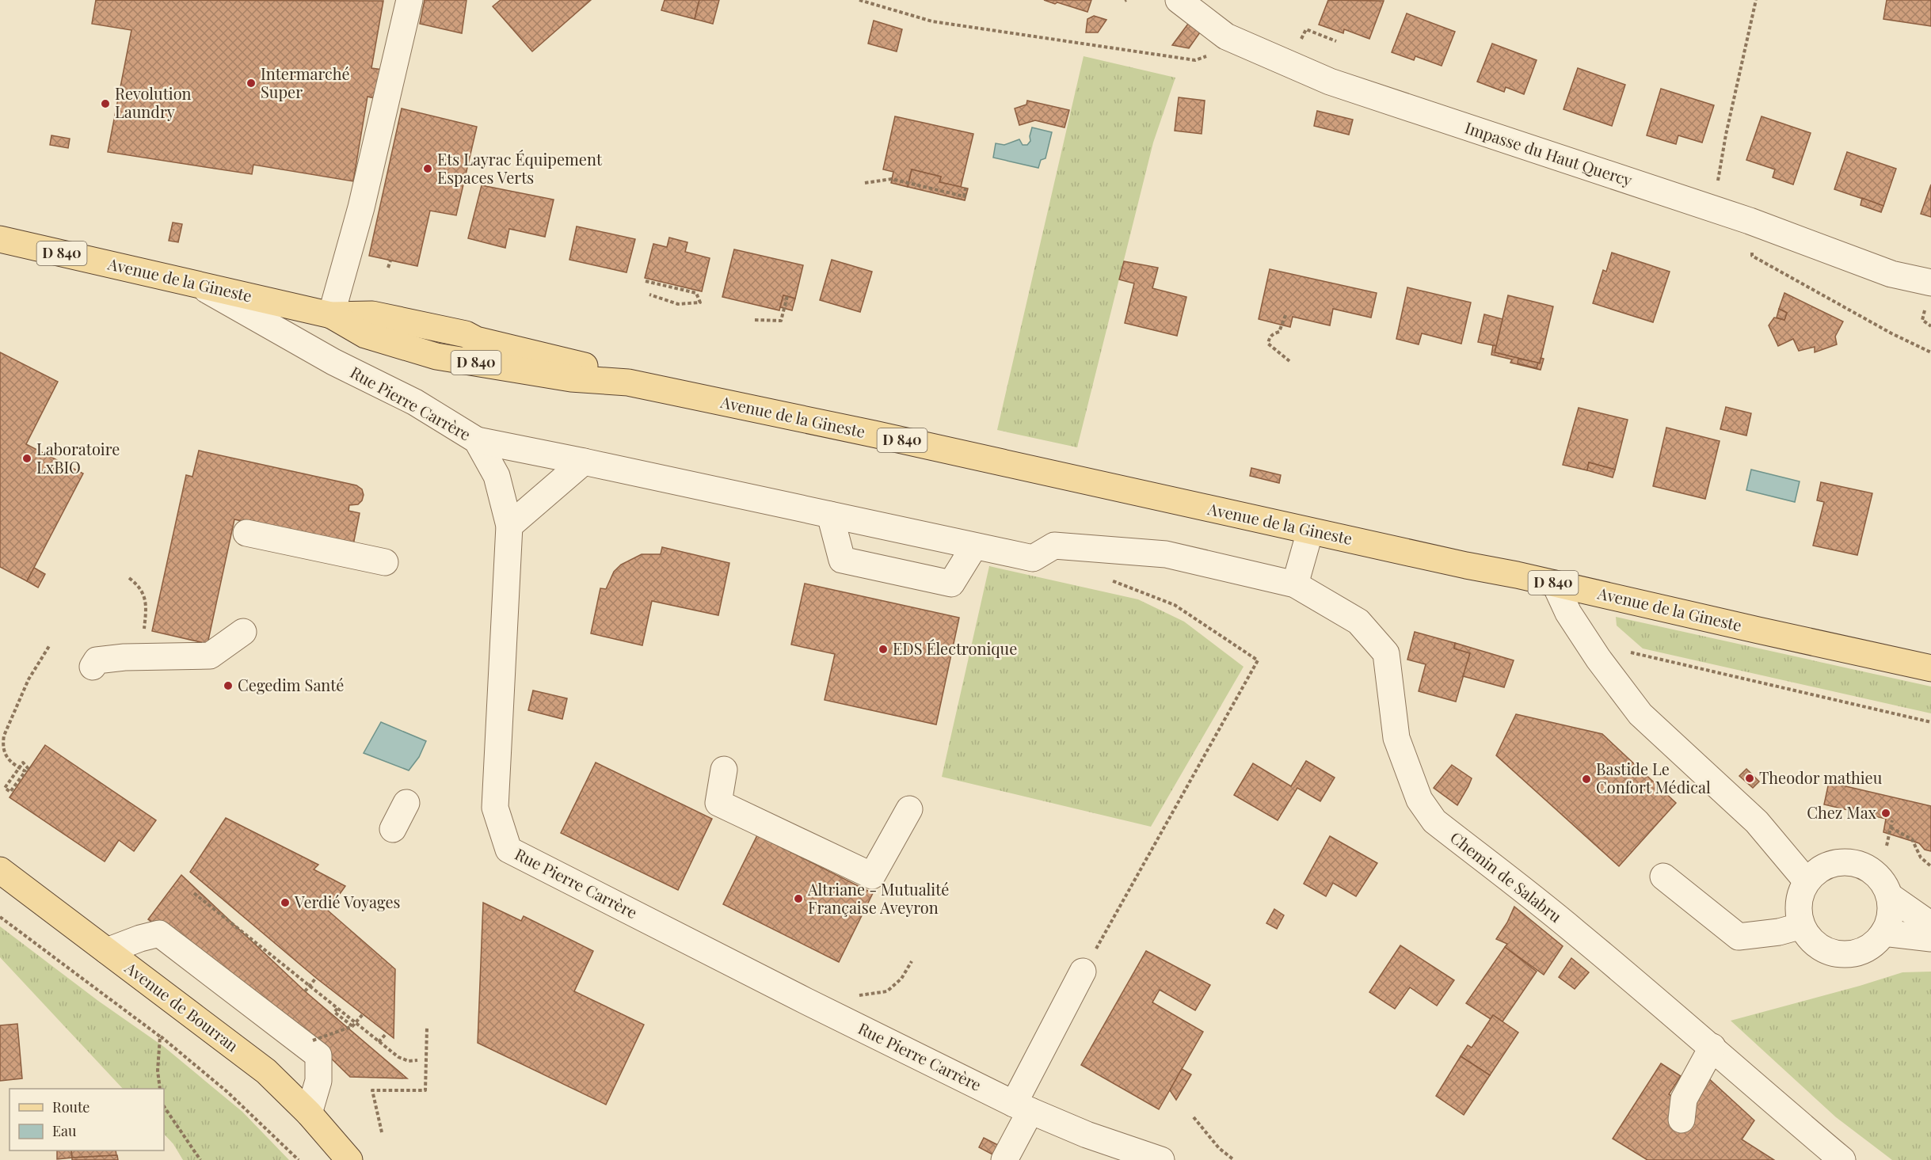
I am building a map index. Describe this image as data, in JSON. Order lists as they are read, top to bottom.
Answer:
{
  "streets": {
    "main road": ["D 840", "Avenue de la Gineste", "Avenue de Bourran"],
    "street": ["Impasse du Haut Quercy", "Rue Pierre Carrère", "Chemin de Salabru"]
  },
  "crossings": [
    ["Avenue de la Gineste", "Rue Pierre Carrère"],
    ["Rue Pierre Carrère", "Chemin de Salabru"]
  ],
  "places": [
    "Intermarché Super",
    "Revolution Laundry",
    "Ets Layrac Équipement Espaces Verts",
    "Laboratoire LxBIO",
    "EDS Électronique",
    "Cegedim Santé",
    "Theodor mathieu",
    "Bastide Le Confort Médical",
    "Chez Max",
    "Altriane - Mutualité Française Aveyron",
    "Verdié Voyages"
  ],
  "legend": ["Route", "Eau"]
}
